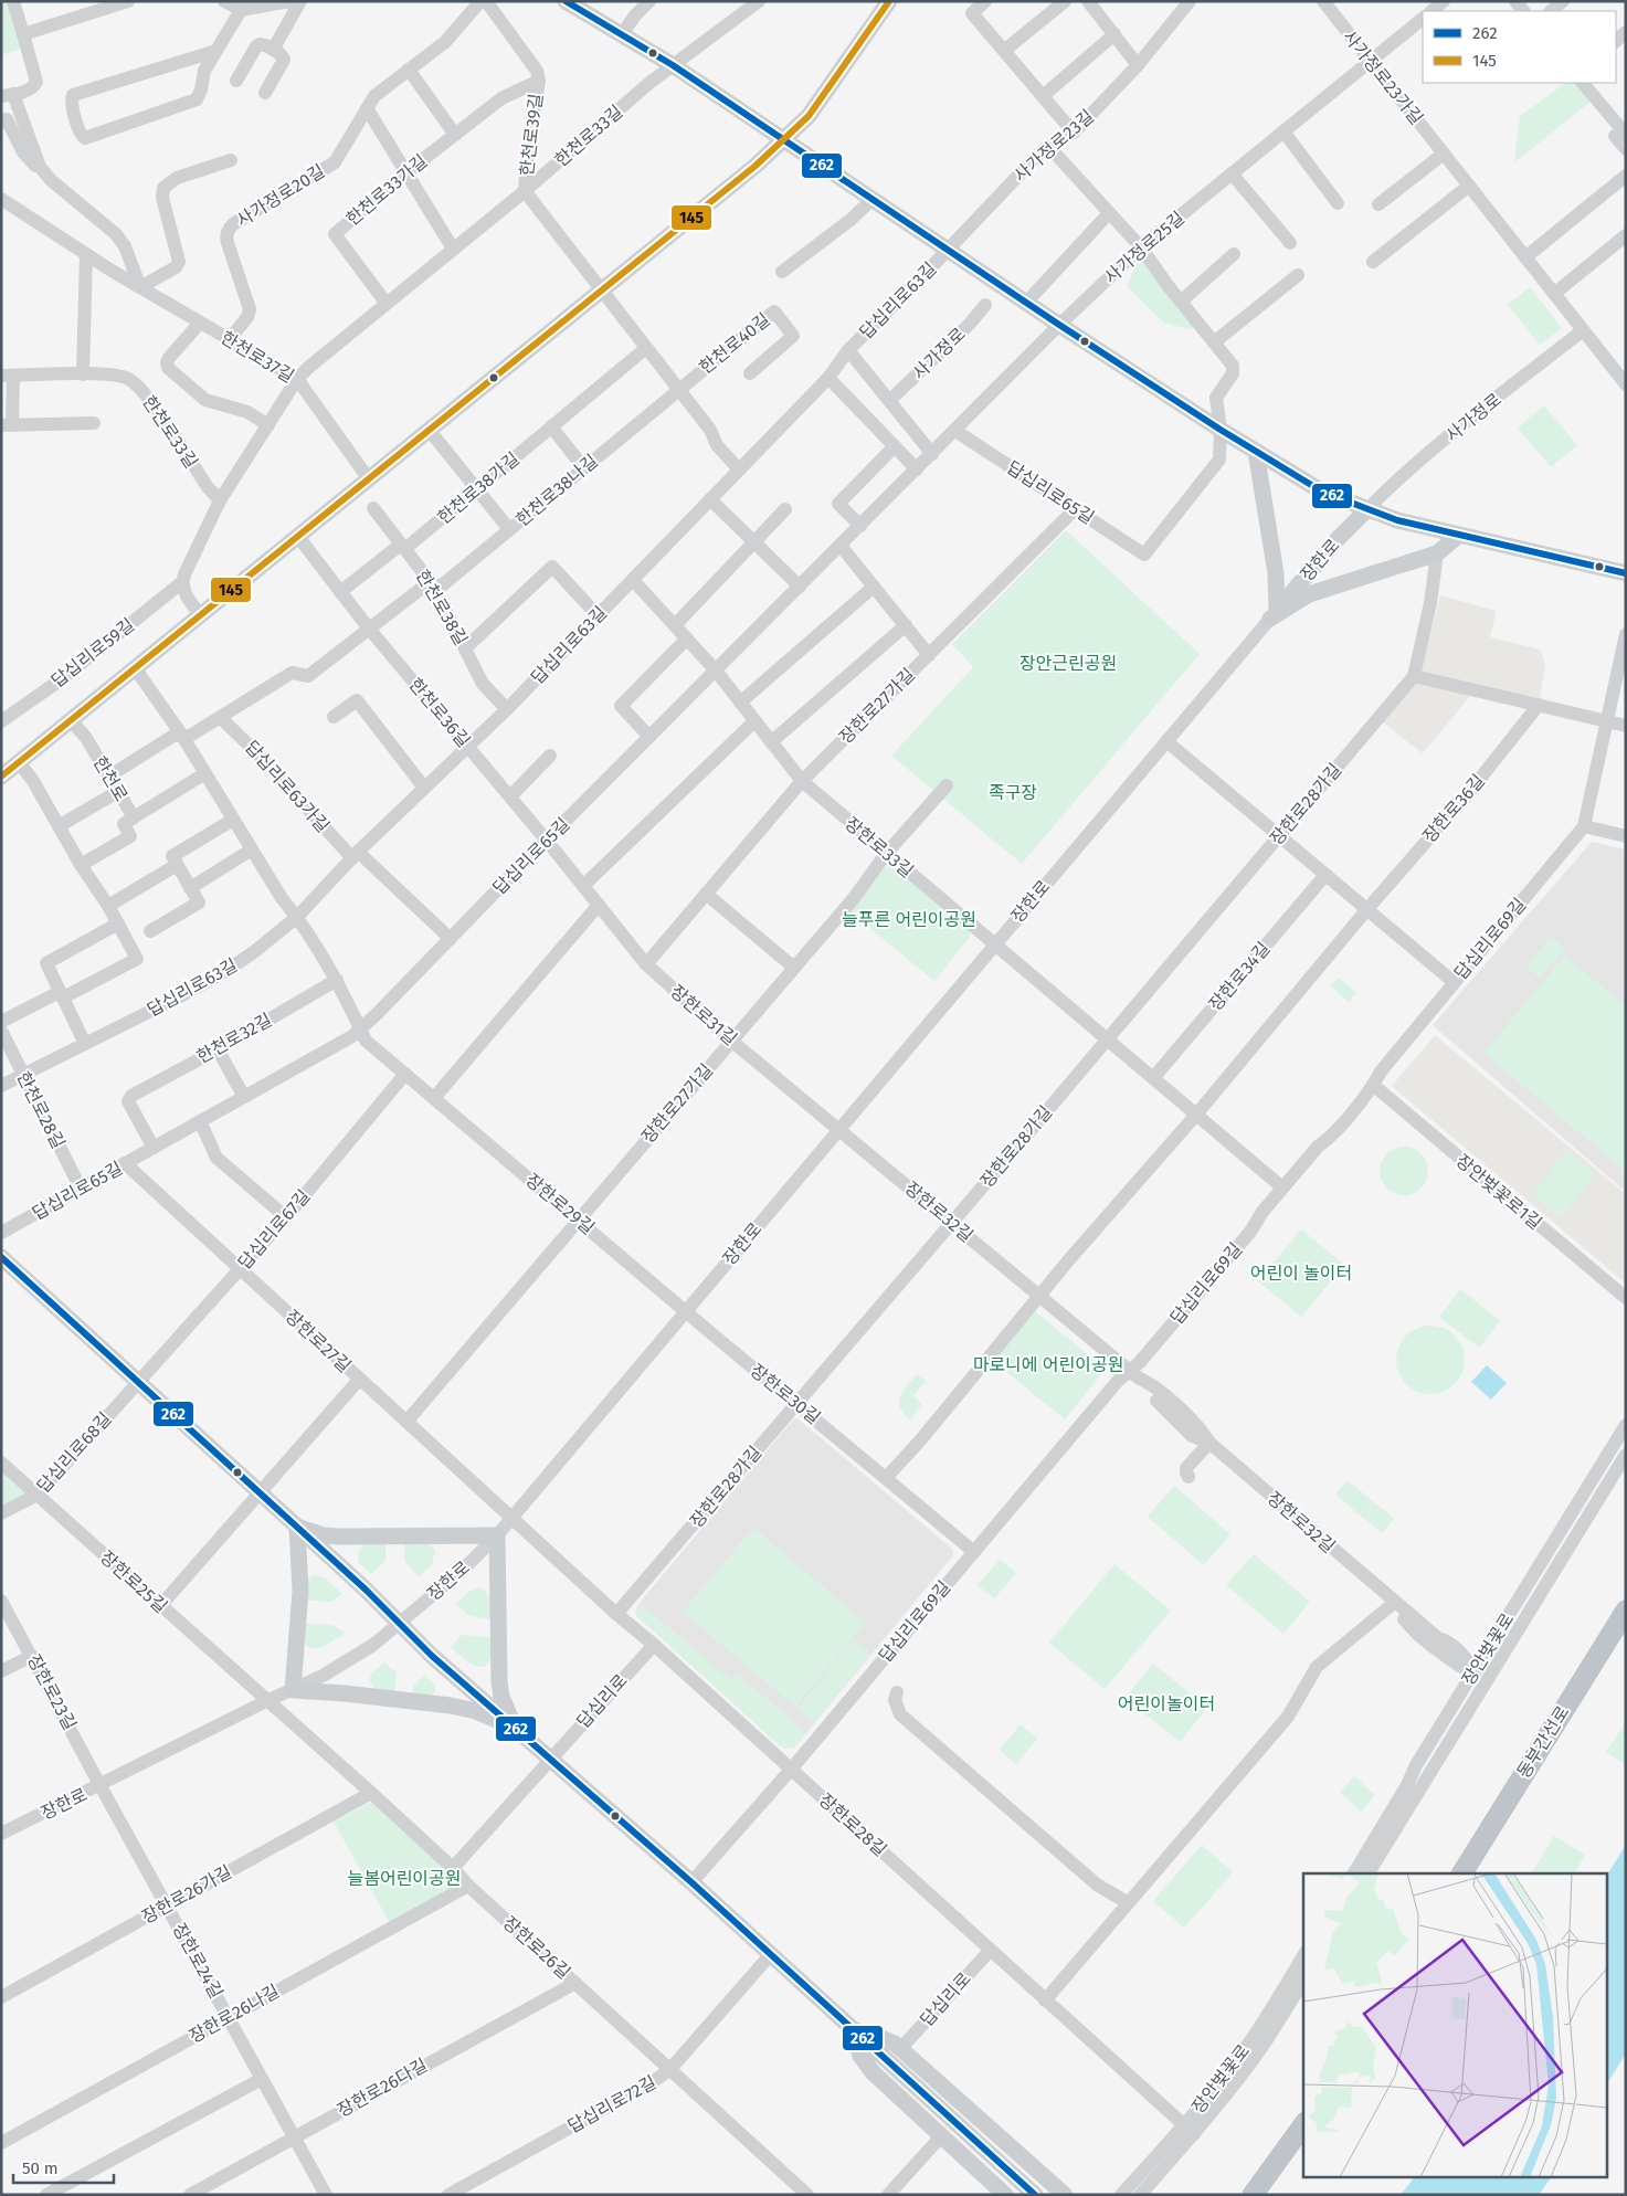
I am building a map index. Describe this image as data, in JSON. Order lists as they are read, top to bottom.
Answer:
{
  "streets": {
    "highway": ["동부간선로"],
    "main road": ["장한로"],
    "street": [
      "사가정로23가길",
      "한천로39길",
      "한천로33길",
      "사가정로23길",
      "한천로33가길",
      "사가정로20길",
      "사가정로25길",
      "답십리로63길",
      "한천로40길",
      "사가정로",
      "한천로37길",
      "한천로38가길",
      "한천로38나길",
      "답십리로65길",
      "한천로38길",
      "답십리로59길",
      "장한로27가길",
      "한천로36길",
      "한천로",
      "답십리로63가길",
      "장한로28가길",
      "장한로36길",
      "장한로33길",
      "답십리로69길",
      "장한로34길",
      "장한로31길",
      "한천로32길",
      "한천로28길",
      "장안벚꽃로1길",
      "장한로29길",
      "장한로32길",
      "답십리로67길",
      "장한로27길",
      "장한로30길",
      "답십리로68길",
      "장한로25길",
      "장안벚꽃로",
      "장한로23길",
      "답십리로",
      "장한로28길",
      "장한로26가길",
      "장한로26길",
      "장한로24길",
      "장한로26나길",
      "장한로26다길",
      "답십리로72길"
    ]
  },
  "crossings": [
    ["사가정로23가길", "사가정로25길"],
    ["사가정로23가길", "사가정로"],
    ["한천로39길", "한천로33길"],
    ["한천로39길", "한천로33가길"],
    ["한천로33길", "한천로33가길"],
    ["한천로33길", "한천로37길"],
    ["한천로33길", "답십리로59길"],
    ["사가정로23길", "답십리로63길"],
    ["사가정로20길", "한천로37길"],
    ["사가정로25길", "답십리로65길"],
    ["답십리로63길", "사가정로"],
    ["답십리로63길", "답십리로65길"],
    ["답십리로63길", "한천로38길"],
    ["답십리로63길", "한천로36길"],
    ["답십리로63길", "답십리로63가길"],
    ["답십리로63길", "장한로33길"],
    ["답십리로63길", "한천로28길"],
    ["한천로40길", "한천로38나길"],
    ["사가정로", "장한로"],
    ["한천로38가길", "한천로38길"],
    ["한천로38나길", "한천로38길"],
    ["답십리로65길", "장한로27가길"],
    ["답십리로65길", "한천로36길"],
    ["답십리로65길", "장한로33길"],
    ["답십리로65길", "장한로31길"],
    ["답십리로65길", "한천로32길"],
    ["답십리로65길", "한천로28길"],
    ["답십리로65길", "장한로29길"],
    ["답십리로65길", "장한로27길"],
    ["장한로", "장한로33길"],
    ["장한로", "장한로31길"],
    ["장한로", "장한로29길"],
    ["장한로", "장한로32길"],
    ["장한로", "장한로27길"],
    ["장한로", "장한로30길"],
    ["장한로", "장한로25길"],
    ["장한로", "장한로23길"],
    ["장한로", "장한로28길"],
    ["장한로", "장한로26길"],
    ["장한로", "장한로24길"],
    ["장한로27가길", "장한로33길"],
    ["장한로27가길", "장한로31길"],
    ["장한로27가길", "장한로29길"],
    ["장한로27가길", "장한로27길"],
    ["한천로36길", "장한로31길"],
    ["장한로28가길", "장한로32길"],
    ["장한로28가길", "장한로30길"],
    ["장한로28가길", "장한로28길"],
    ["답십리로69길", "장안벚꽃로1길"],
    ["답십리로69길", "장한로32길"],
    ["답십리로69길", "장한로30길"],
    ["답십리로69길", "장한로28길"],
    ["장한로31길", "장한로32길"],
    ["장한로29길", "답십리로67길"],
    ["장한로29길", "장한로30길"],
    ["장한로32길", "장안벚꽃로"],
    ["답십리로67길", "장한로27길"],
    ["답십리로67길", "답십리로68길"],
    ["장한로27길", "장한로28길"],
    ["답십리로68길", "장한로25길"],
    ["장한로25길", "장한로26길"],
    ["장안벚꽃로", "장한로28길"],
    ["장한로23길", "장한로24길"],
    ["답십리로", "장한로28길"],
    ["답십리로", "장한로26길"],
    ["장한로26가길", "장한로26길"],
    ["장한로26가길", "장한로24길"],
    ["장한로26길", "장한로26나길"],
    ["장한로26길", "장한로26다길"],
    ["장한로26길", "답십리로72길"],
    ["장한로24길", "장한로26나길"],
    ["장한로24길", "장한로26다길"]
  ],
  "parks": [
    "장안근린공원",
    "족구장",
    "늘푸른 어린이공원",
    "어린이 놀이터",
    "마로니에 어린이공원",
    "어린이놀이터",
    "늘봄어린이공원"
  ],
  "lines": ["transit line 262", "transit line 145"],
  "legend": ["262", "145"],
  "scale_bar": "50 m"
}
